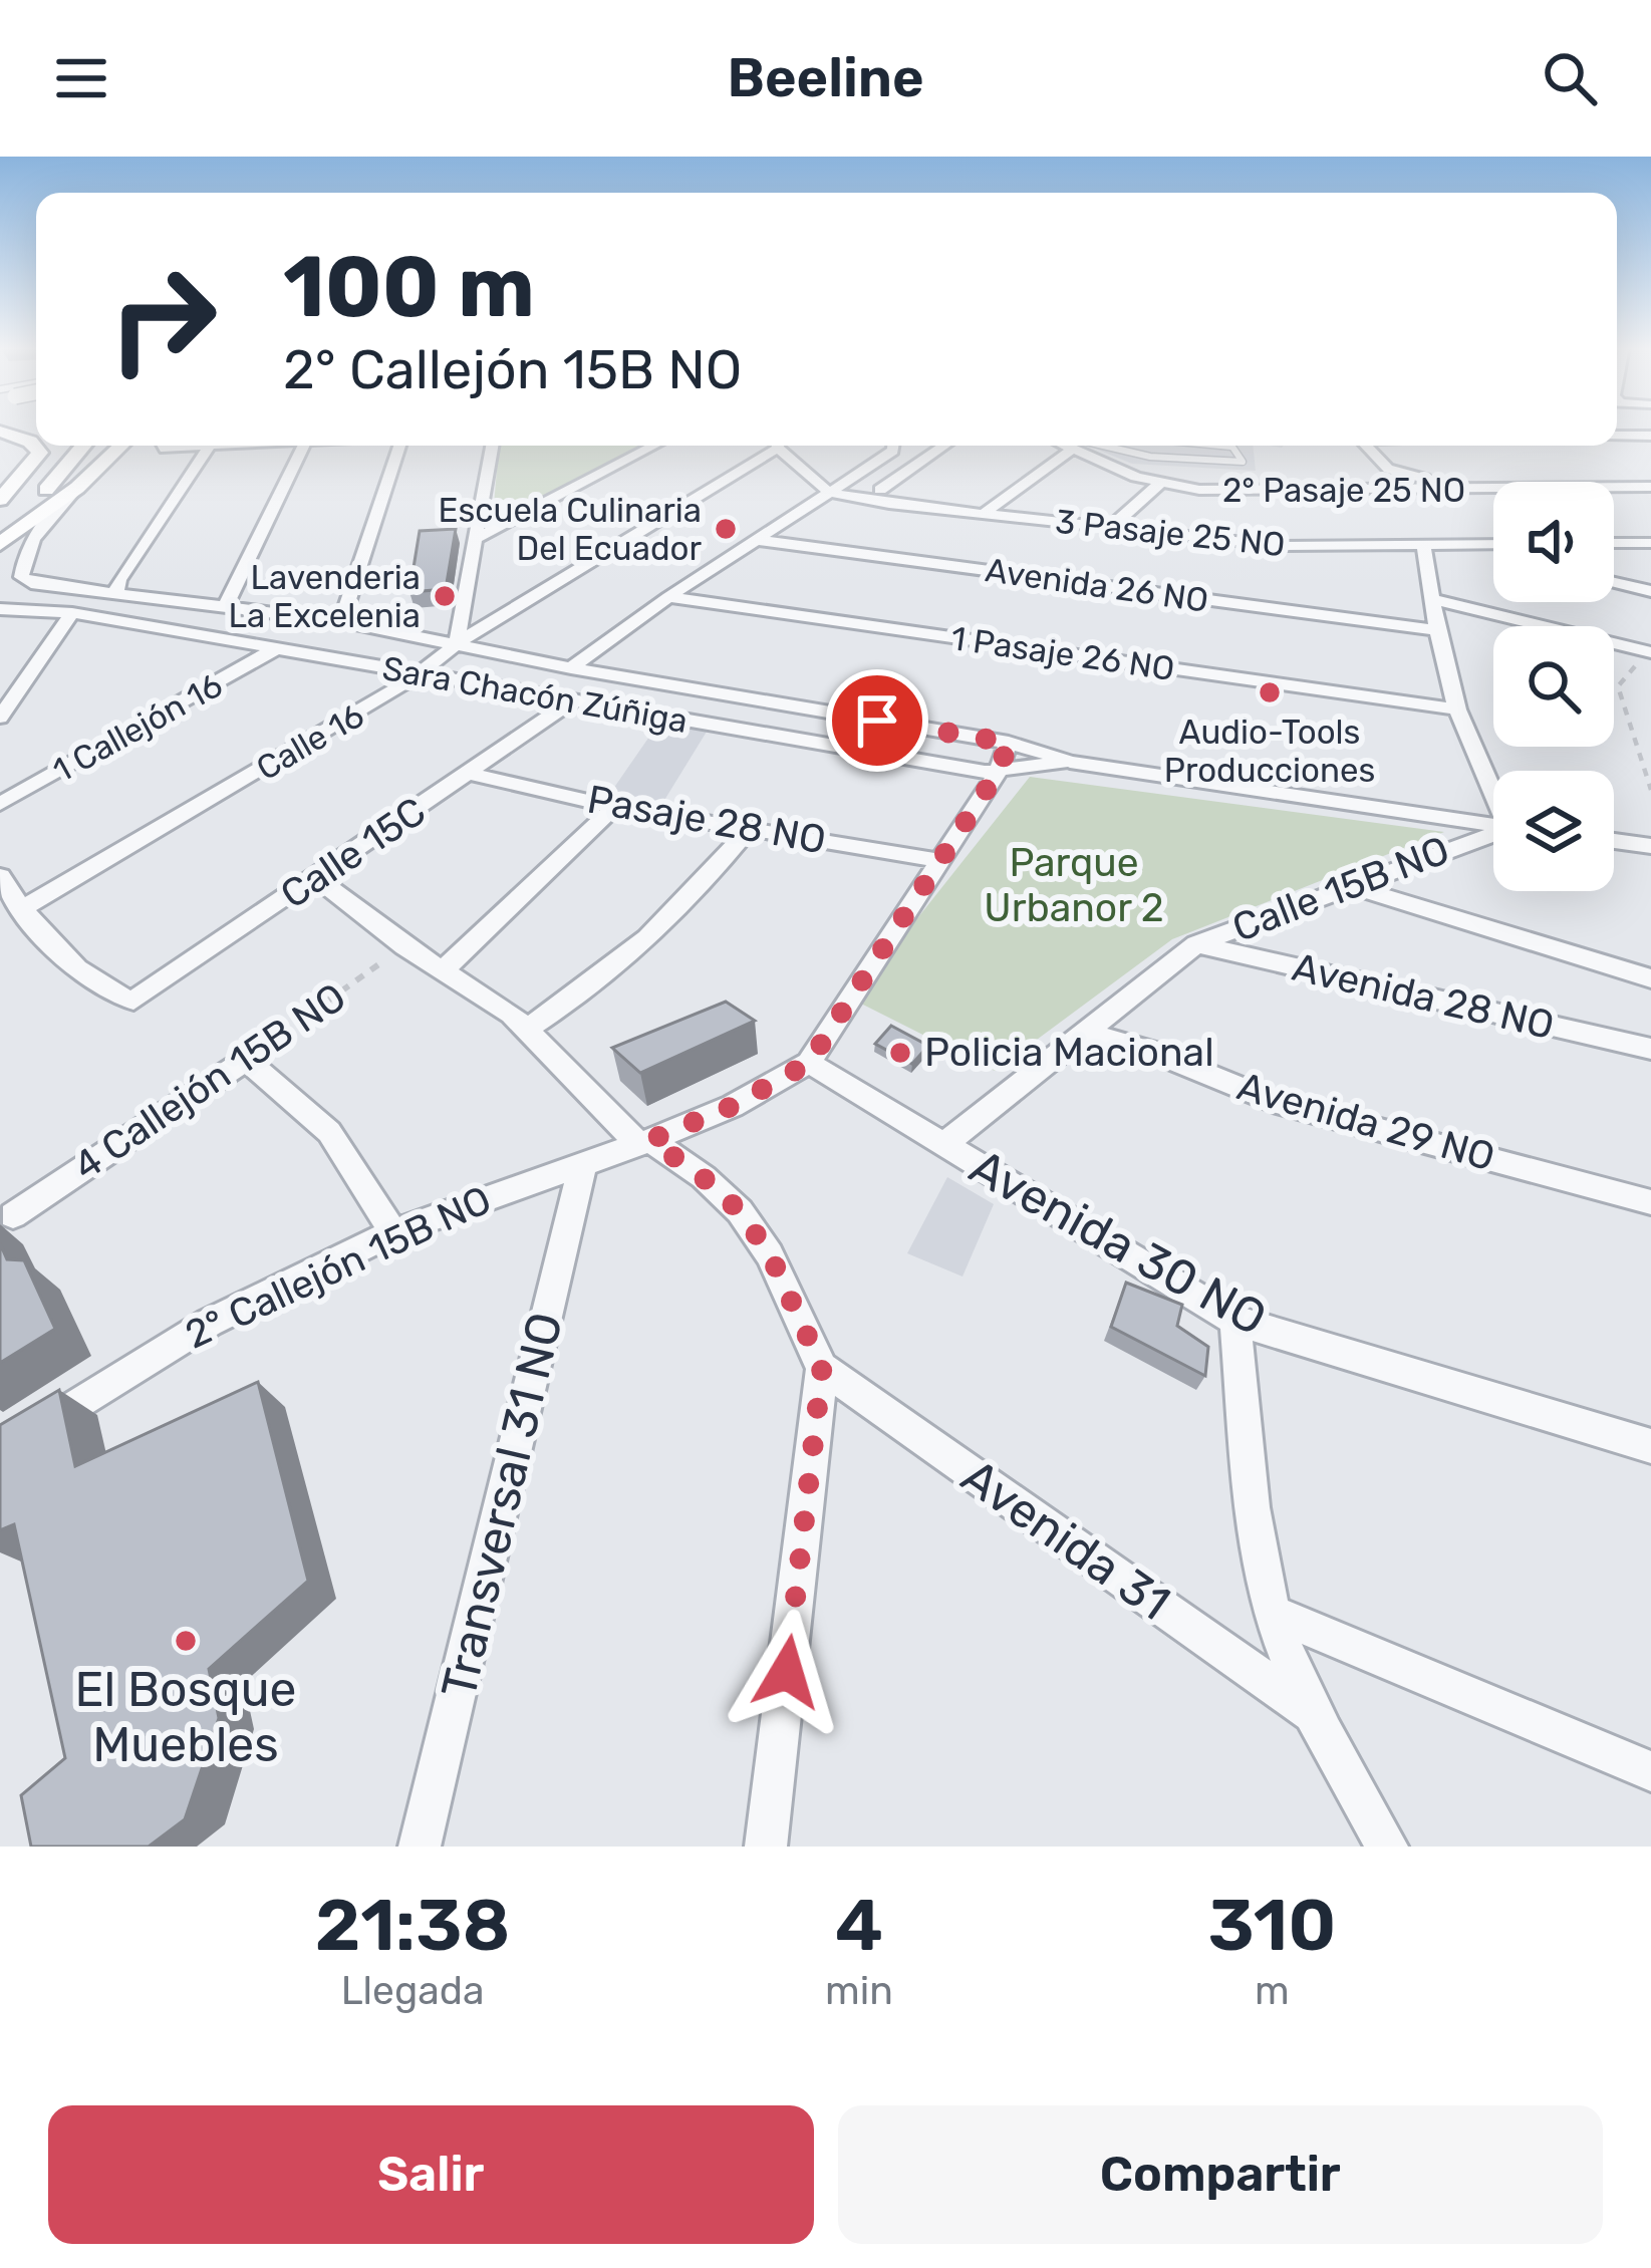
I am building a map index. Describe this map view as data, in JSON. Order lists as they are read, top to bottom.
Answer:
{
  "streets": {
    "street": [
      "2° Pasaje 25 NO",
      "3 Pasaje 25 NO",
      "Avenida 26 NO",
      "1 Pasaje 26 NO",
      "Sara Chacón Zúñiga",
      "1 Callejón 16",
      "Calle 16",
      "Pasaje 28 NO",
      "Calle 15C",
      "Calle 15B NO",
      "Avenida 28 NO",
      "4 Callejón 15B NO",
      "Avenida 29 NO",
      "Avenida 30 NO",
      "2° Callejón 15B NO",
      "Transversal 31 NO",
      "Avenida 31"
    ]
  },
  "crossings": [
    ["Sara Chacón Zúñiga", "1 Callejón 16"],
    ["Sara Chacón Zúñiga", "Calle 16"],
    ["Sara Chacón Zúñiga", "Calle 15C"],
    ["Sara Chacón Zúñiga", "2° Callejón 15B NO"],
    ["Calle 16", "Calle 15C"],
    ["Pasaje 28 NO", "Calle 15C"],
    ["Pasaje 28 NO", "2° Callejón 15B NO"],
    ["Calle 15B NO", "Avenida 28 NO"],
    ["Calle 15B NO", "Avenida 29 NO"],
    ["Calle 15B NO", "Avenida 30 NO"],
    ["Avenida 30 NO", "2° Callejón 15B NO"],
    ["2° Callejón 15B NO", "Transversal 31 NO"]
  ],
  "parks": ["Parque Urbanor 2"],
  "places": [
    "Escuela Culinaria Del Ecuador",
    "Lavenderia La Excelenia",
    "Audio-Tools Producciones",
    "Policia Macional",
    "El Bosque Muebles"
  ],
  "page": {
    "header": "Beeline",
    "turn": ["100 m", "2° Callejón 15B NO"],
    "eta": [
      "21:38",
      "Llegada",
      "4",
      "min",
      "310",
      "m"
    ],
    "buttons": ["Salir", "Compartir"]
  }
}
